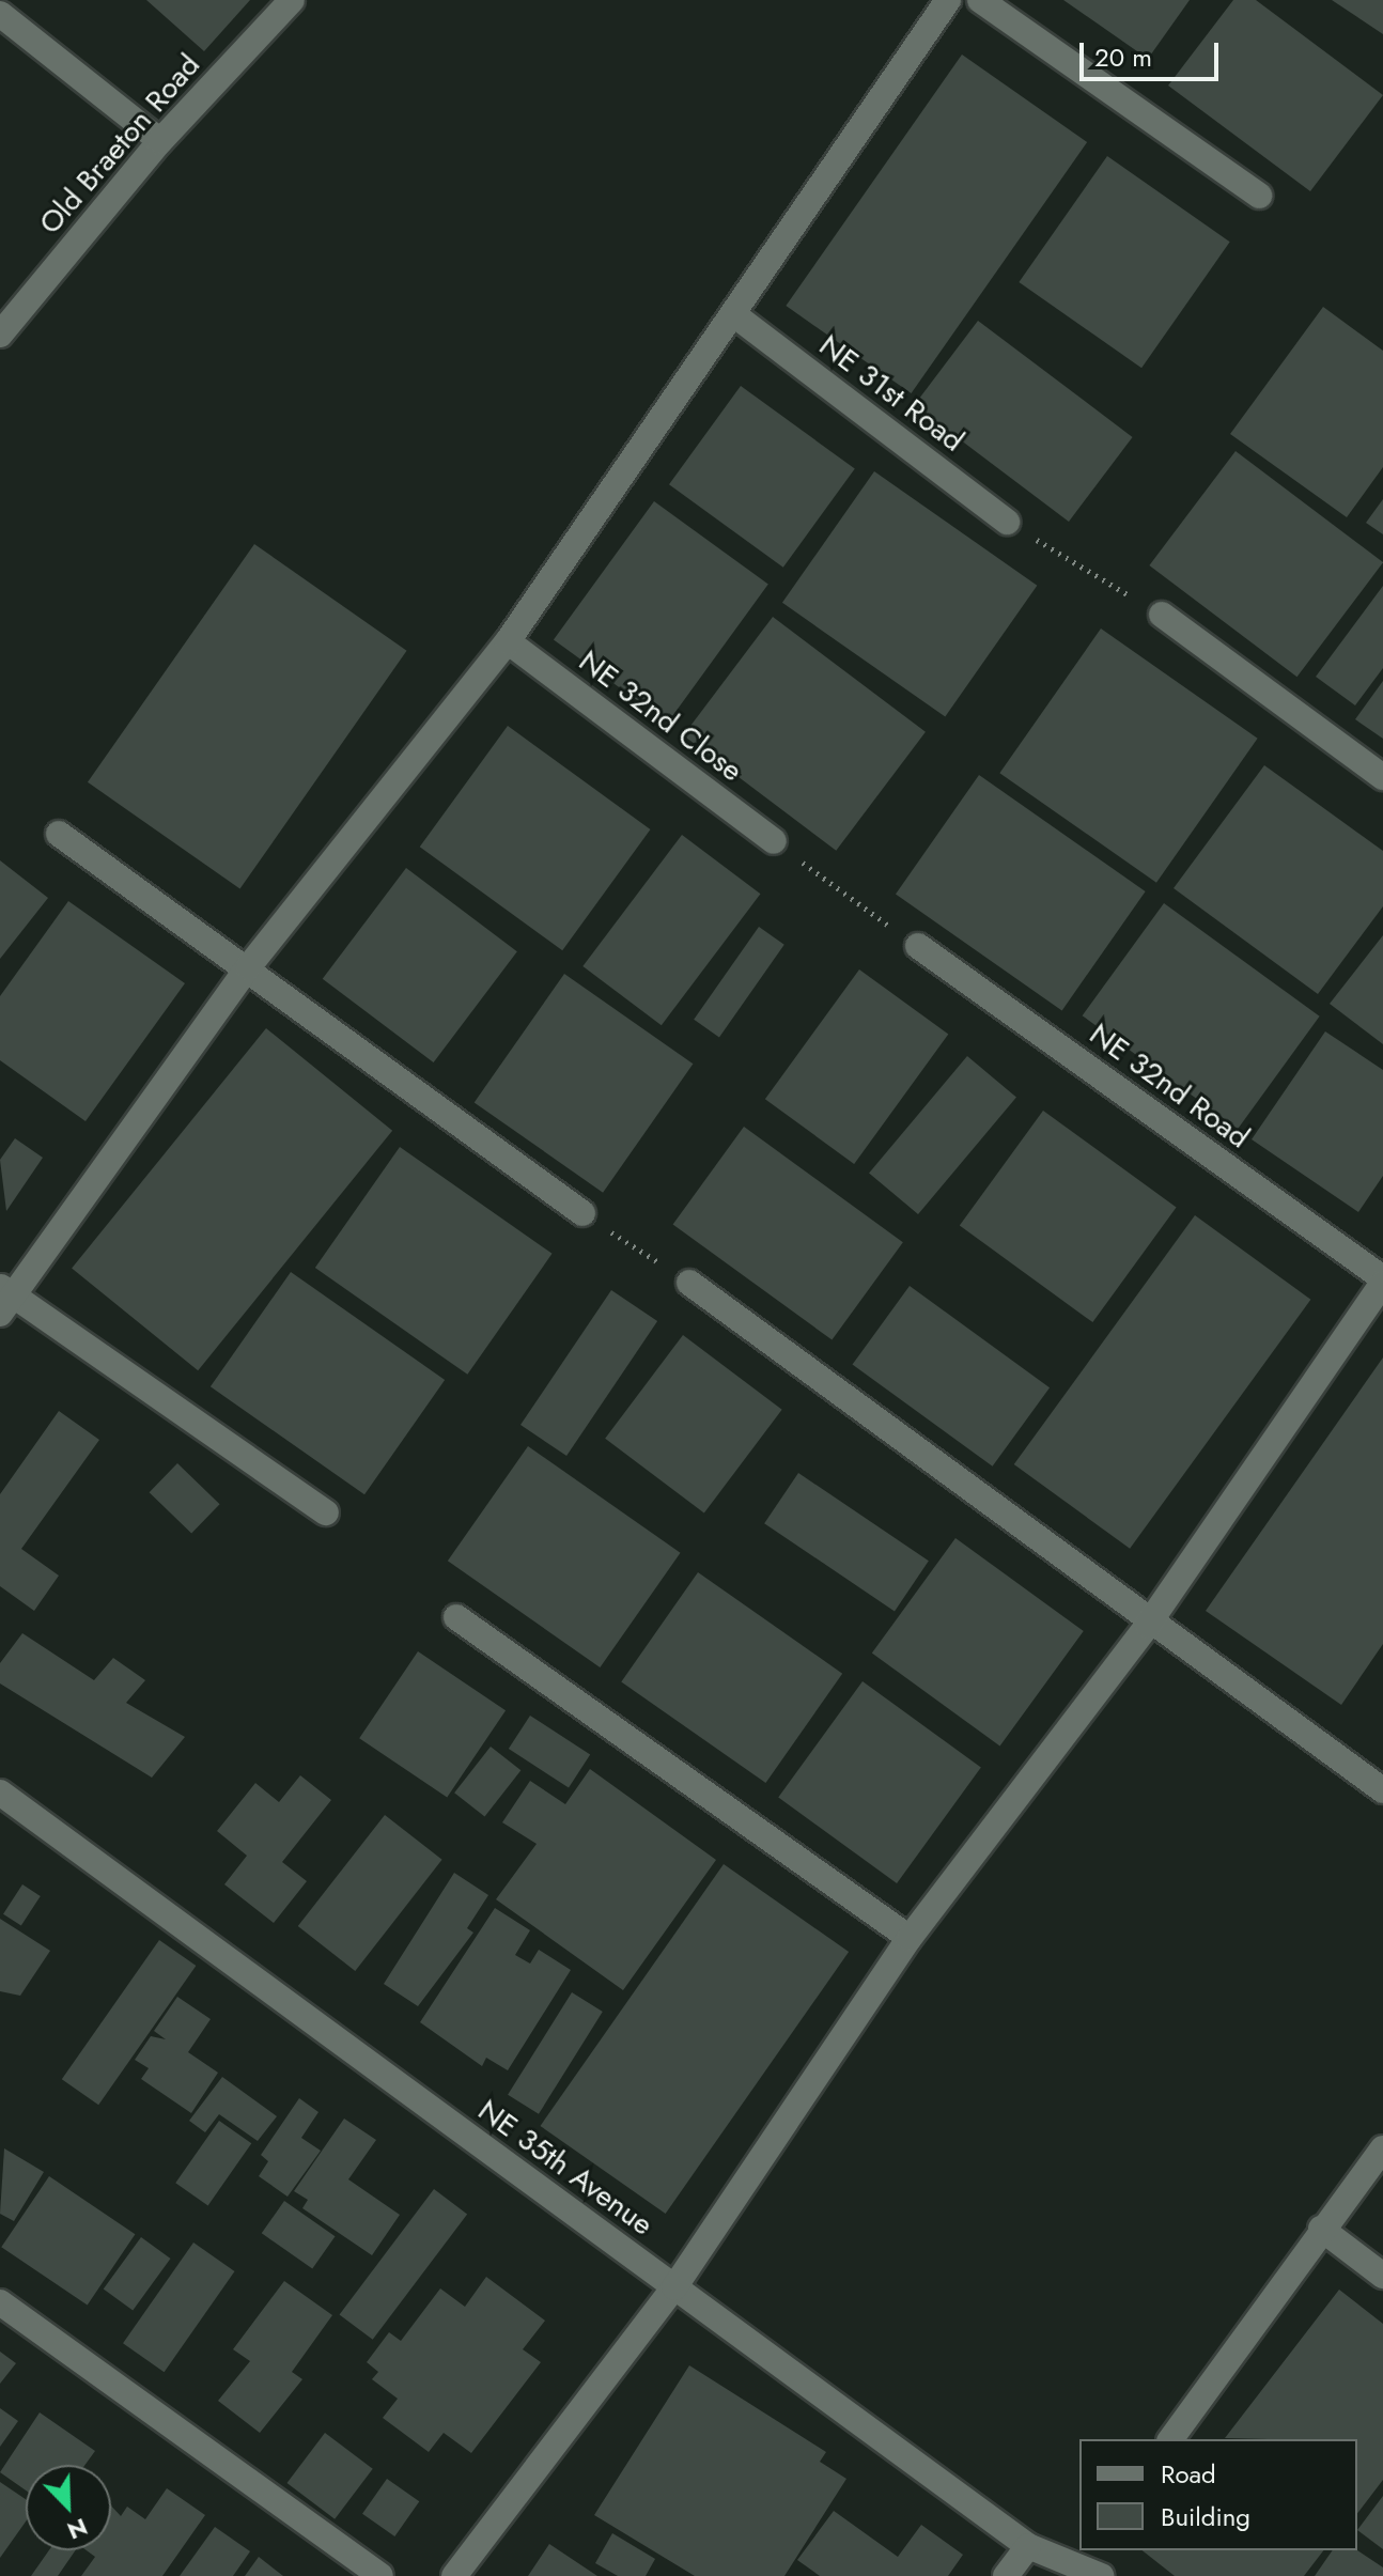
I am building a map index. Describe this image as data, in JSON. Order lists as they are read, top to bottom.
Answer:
{
  "streets": {
    "street": [
      "Old Braeton Road",
      "NE 31st Road",
      "NE 32nd Close",
      "NE 32nd Road",
      "NE 35th Avenue"
    ]
  },
  "legend": ["Road", "Building"],
  "scale_bar": "20 m",
  "north": "bottom right"
}
